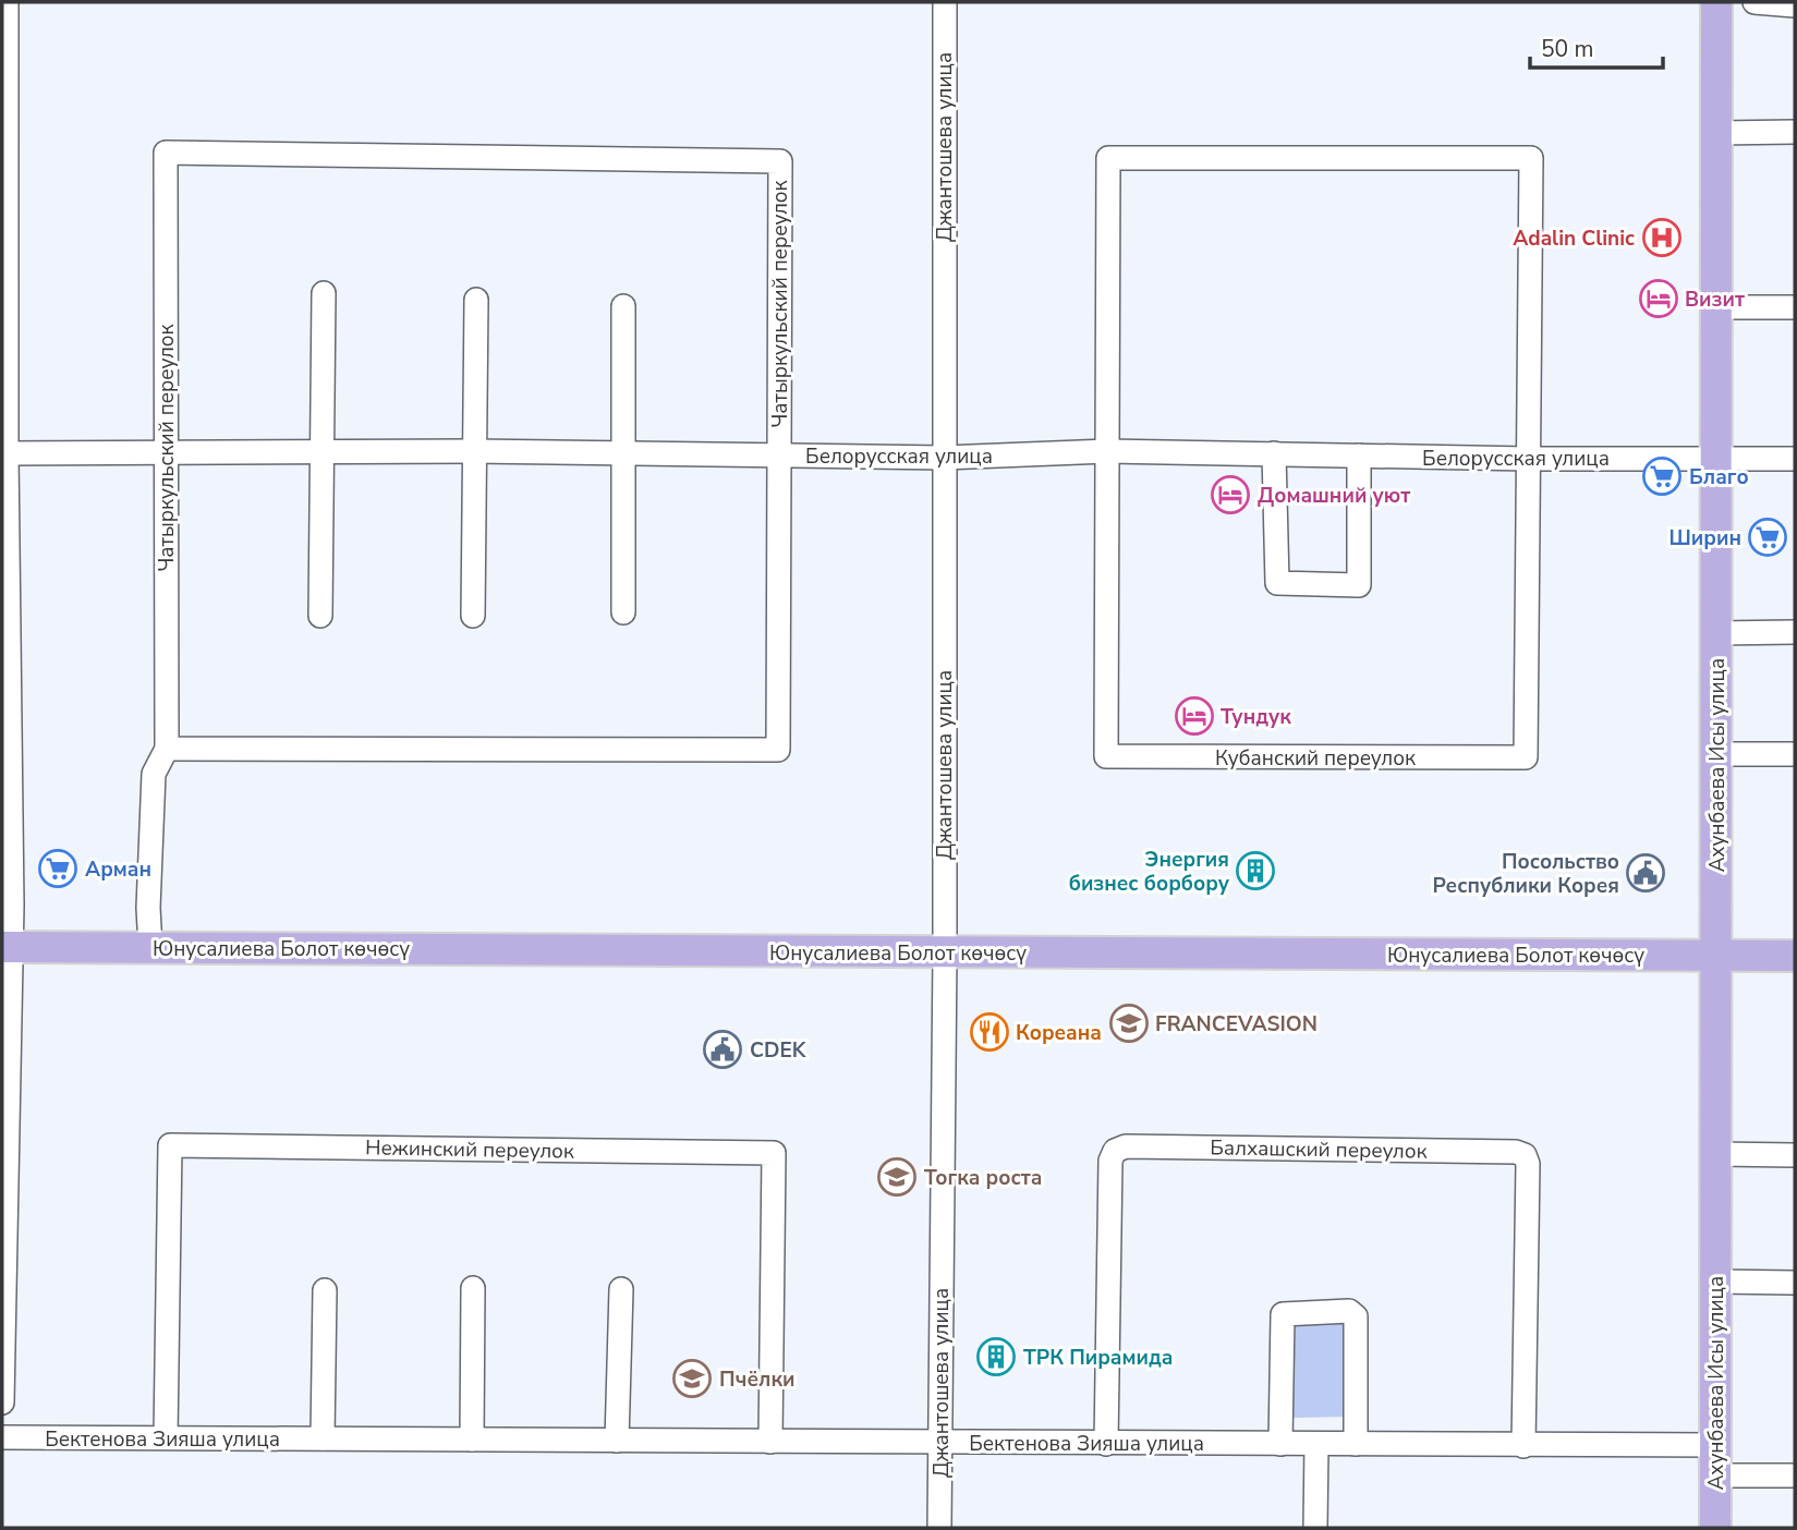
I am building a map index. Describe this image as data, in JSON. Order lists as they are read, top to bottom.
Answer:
{
  "streets": {
    "main road": ["Ахунбаева Исы улица", "Юнусалиева Болот көчөсү"],
    "street": [
      "Джантошева улица",
      "Чатыркульский переулок",
      "Белорусская улица",
      "Кубанский переулок",
      "Нежинский переулок",
      "Балхашский переулок",
      "Бектенова Зияша улица"
    ]
  },
  "crossings": [
    ["Джантошева улица", "Белорусская улица"],
    ["Джантошева улица", "Юнусалиева Болот көчөсү"],
    ["Джантошева улица", "Бектенова Зияша улица"],
    ["Чатыркульский переулок", "Белорусская улица"],
    ["Белорусская улица", "Кубанский переулок"],
    ["Белорусская улица", "Ахунбаева Исы улица"],
    ["Ахунбаева Исы улица", "Юнусалиева Болот көчөсү"],
    ["Ахунбаева Исы улица", "Бектенова Зияша улица"],
    ["Нежинский переулок", "Бектенова Зияша улица"],
    ["Балхашский переулок", "Бектенова Зияша улица"]
  ],
  "places": {
    "hospital": ["Adalin Clinic"],
    "hotel": ["Визит", "Домашний уют", "Тундук"],
    "supermarket": ["Благо", "Ширин", "Арман"],
    "building": ["Энергия бизнес борбору", "ТРК Пирамида"],
    "public building": ["Посольство Республики Корея", "CDEK"],
    "school or university": ["FRANCEVASION", "Тогка роста", "Пчёлки"],
    "restaurant": ["Кореана"]
  },
  "scale_bar": "50 m"
}
